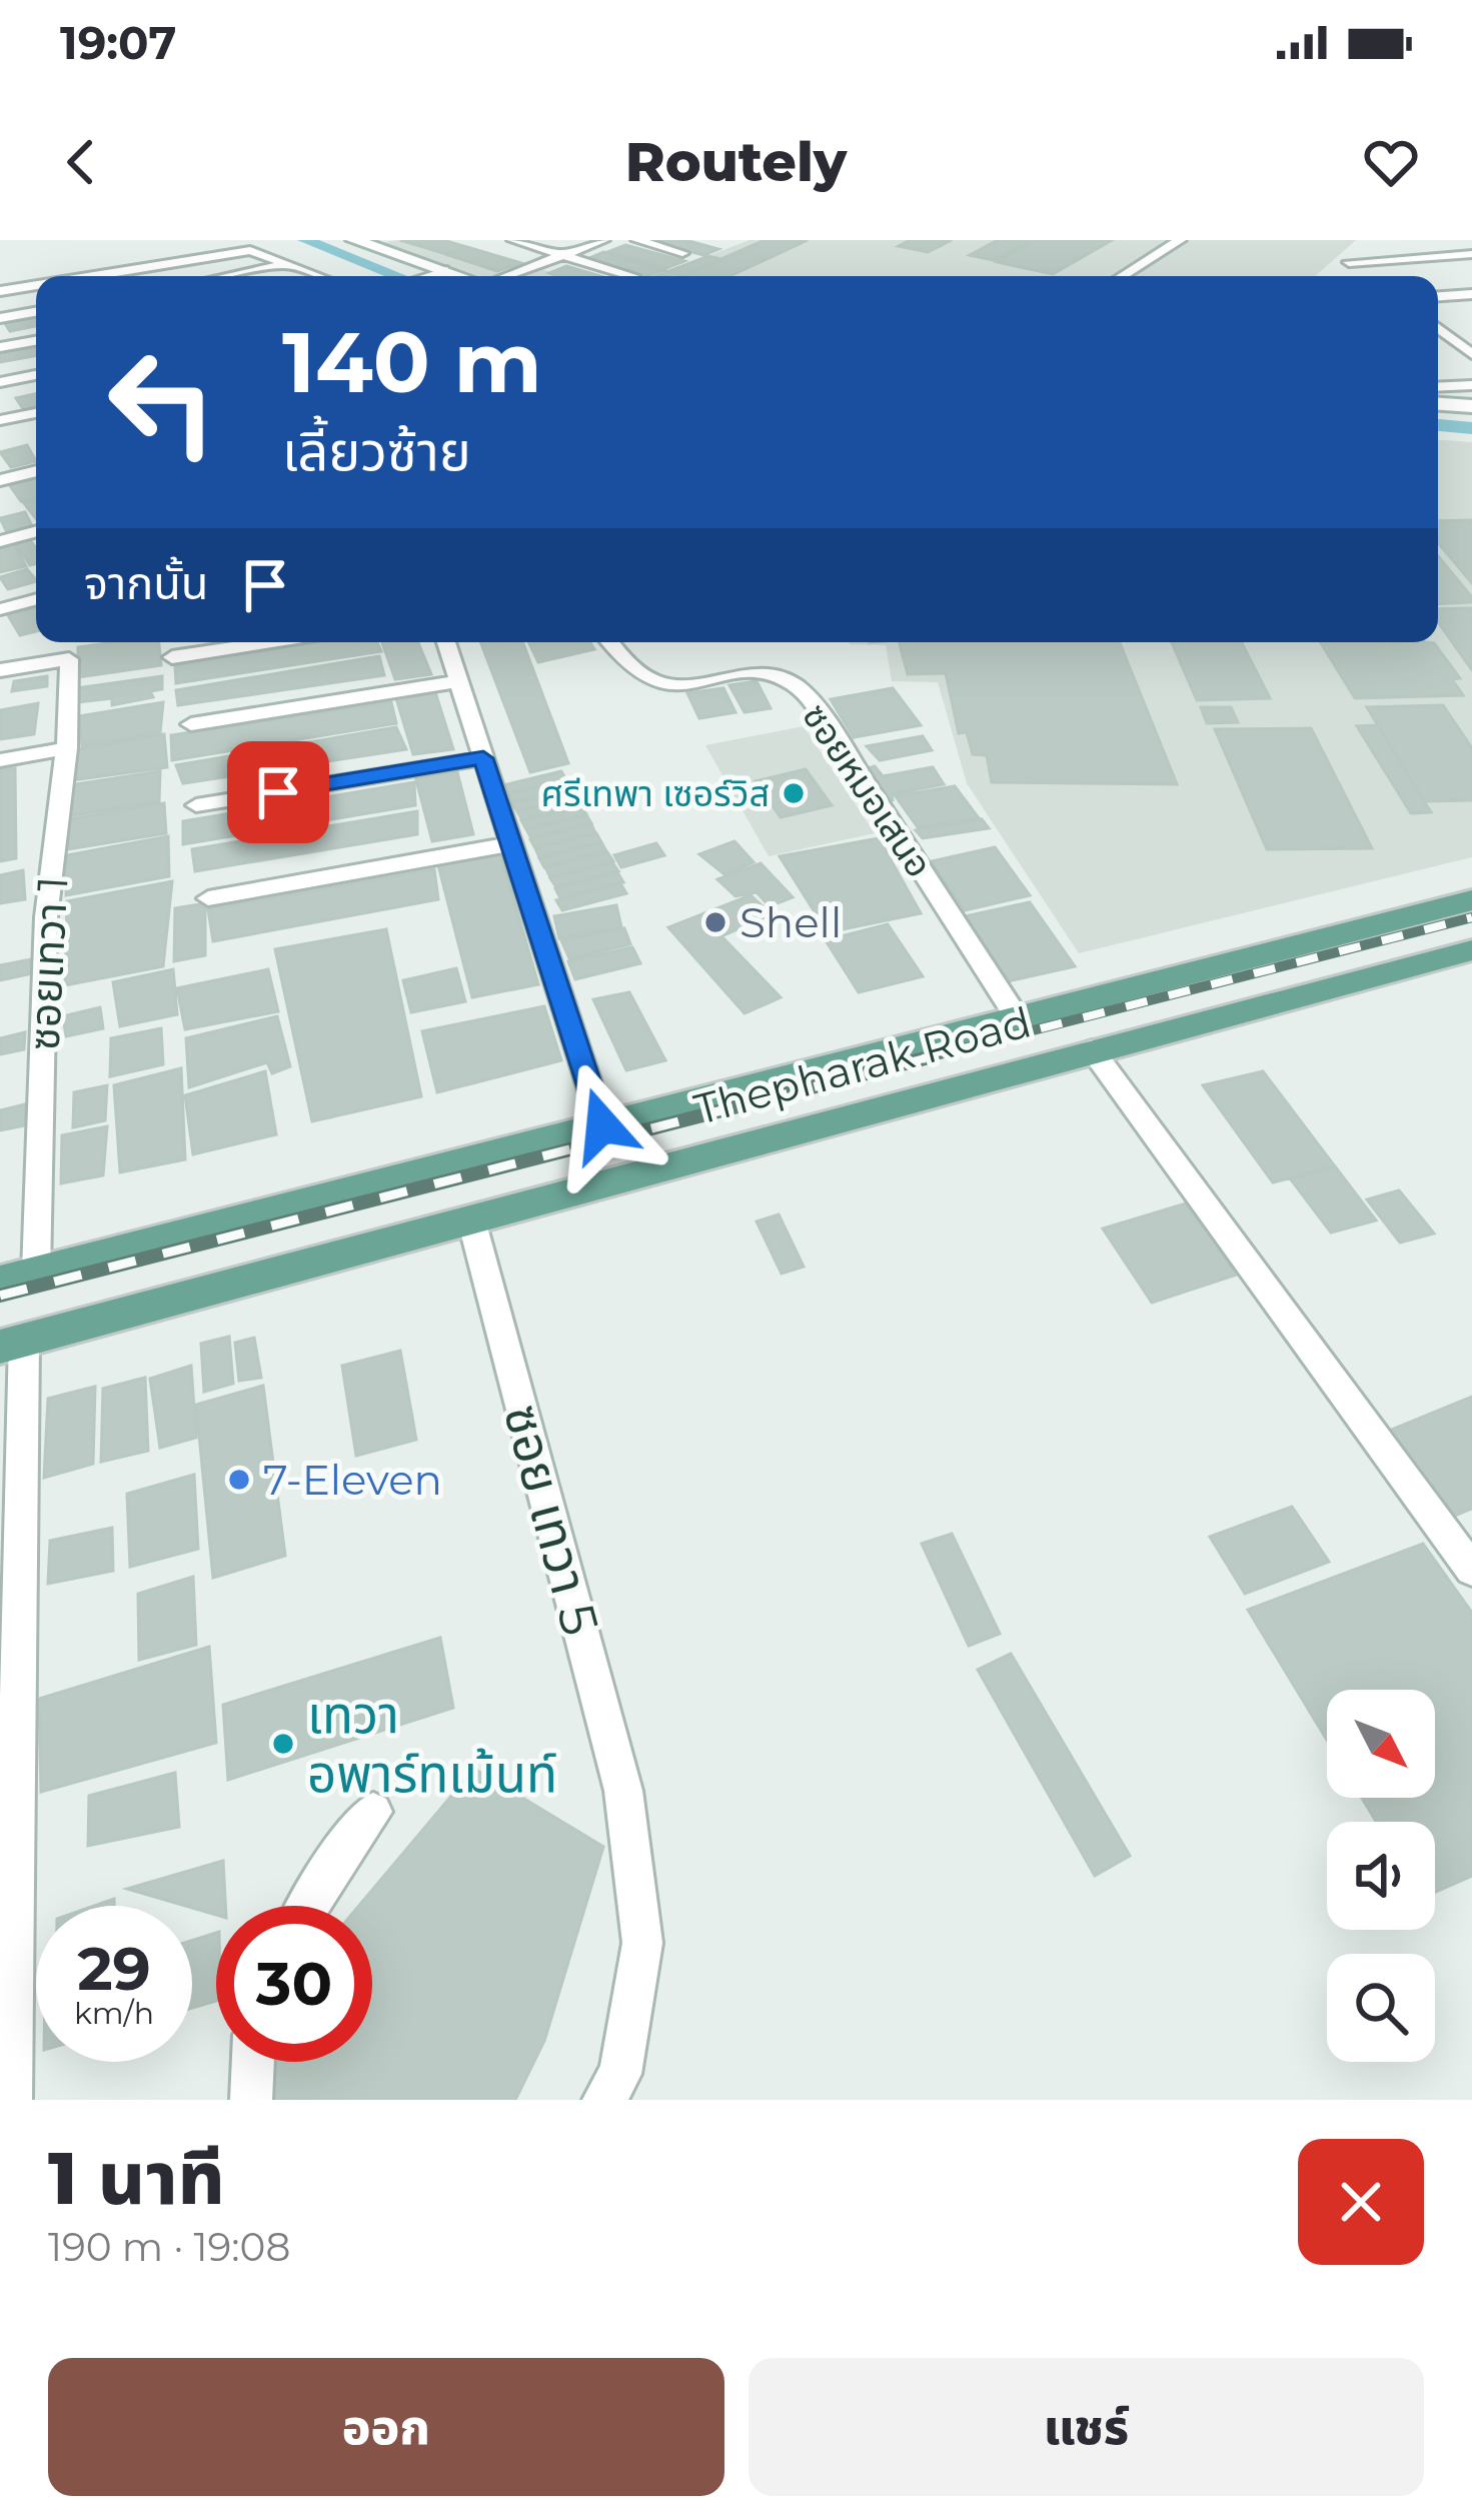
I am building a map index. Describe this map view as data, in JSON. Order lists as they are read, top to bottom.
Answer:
{
  "streets": {
    "main road": ["Thepharak Road"],
    "street": ["ซอยหมอเสนอ", "ซอยเทวา 1", "ซอย เทวา 5"]
  },
  "crossings": [
    ["ซอยหมอเสนอ", "Thepharak Road"],
    ["ซอยเทวา 1", "Thepharak Road"],
    ["Thepharak Road", "ซอย เทวา 5"]
  ],
  "places": [
    "ศรีเทพา เซอร์วิส",
    "Shell",
    "7-Eleven",
    "เทวา อพาร์ทเม้นท์"
  ],
  "north": "bottom right",
  "page": {
    "status": "19:07",
    "header": "Routely",
    "turn": ["140 m", "เลี้ยวซ้าย"],
    "then": "จากนั้น",
    "speed": "29 km/h",
    "limit": "30",
    "heading": ["1 นาที", "190 m · 19:08"],
    "buttons": ["ออก", "แชร์"]
  }
}
